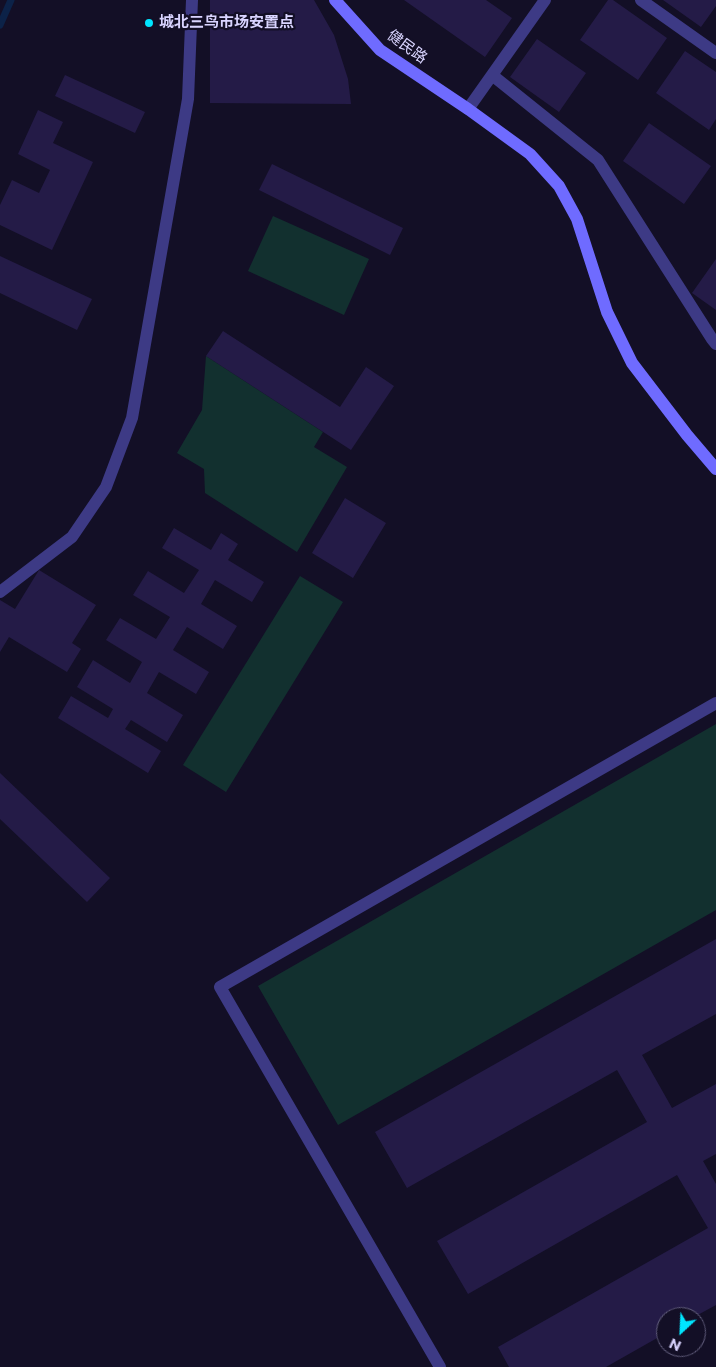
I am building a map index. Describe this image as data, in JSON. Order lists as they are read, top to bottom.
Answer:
{
  "streets": {
    "street": ["健民路"]
  },
  "places": ["城北三鸟市场安置点"],
  "north": "bottom left"
}
